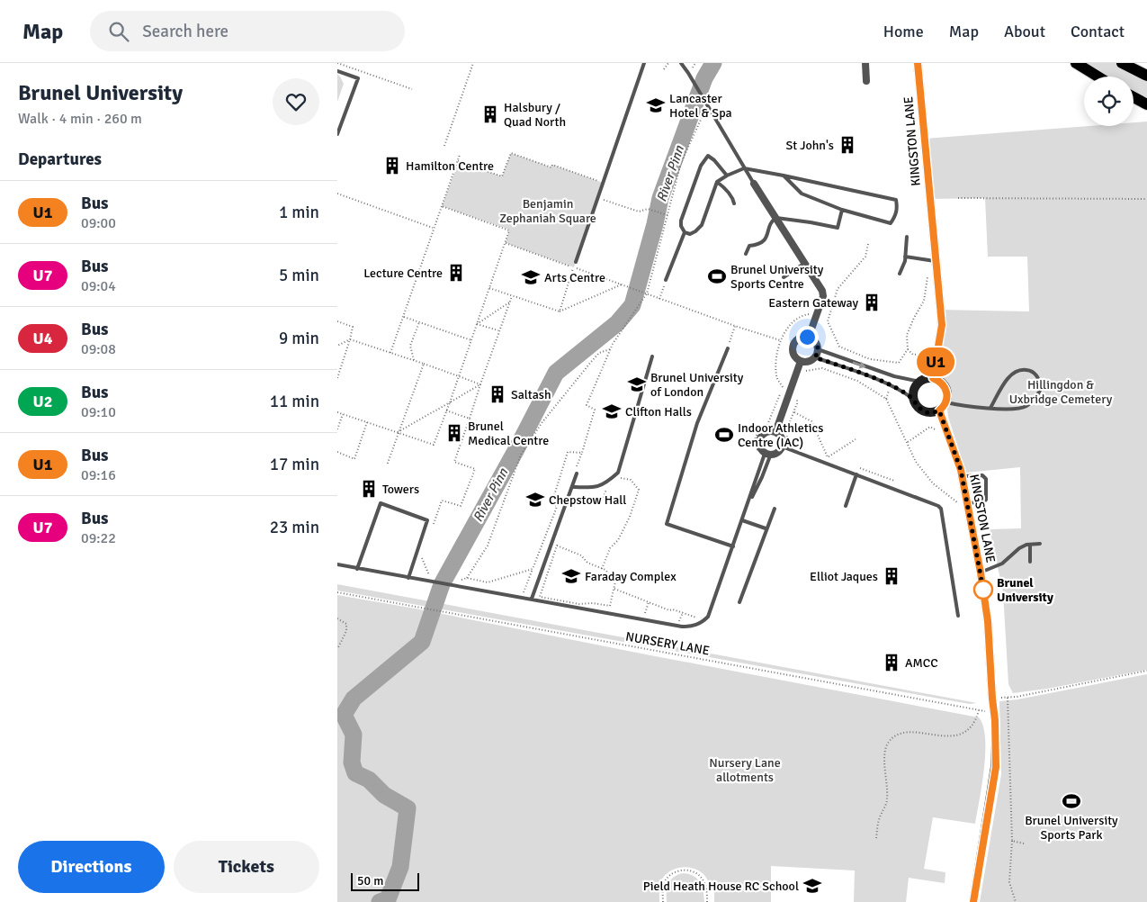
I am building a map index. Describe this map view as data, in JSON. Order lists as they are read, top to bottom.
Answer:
{
  "streets": {
    "street": ["KINGSTON LANE"],
    "path": ["NURSERY LANE"]
  },
  "crossings": [
    ["KINGSTON LANE", "NURSERY LANE"]
  ],
  "water": ["River Pinn"],
  "parks": ["Benjamin Zephaniah Square", "Hillingdon & Uxbridge Cemetery", "Nursery Lane allotments"],
  "places": {
    "school or university": [
      "Lancaster Hotel & Spa",
      "Arts Centre",
      "Brunel University of London",
      "Clifton Halls",
      "Chepstow Hall",
      "Faraday Complex",
      "Pield Heath House RC School"
    ],
    "building": [
      "Halsbury / Quad North",
      "St John's",
      "Hamilton Centre",
      "Lecture Centre",
      "Eastern Gateway",
      "Saltash",
      "Brunel Medical Centre",
      "Towers",
      "Elliot Jaques",
      "AMCC"
    ],
    "sports": ["Brunel University Sports Centre", "Indoor Athletics Centre (IAC)", "Brunel University Sports Park"],
    "other": ["Brunel University"]
  },
  "lines": ["bus line U1"],
  "scale_bar": "50 m",
  "page": {
    "header": "Map",
    "search": "Search here",
    "nav": [
      "Home",
      "Map",
      "About",
      "Contact"
    ],
    "heading": [
      ["Brunel University", "Walk · 4 min · 260 m"],
      "Departures"
    ],
    "on_map": "U1",
    "list": [
      {
        "mark": "U1",
        "name": "Bus",
        "note": "09:00",
        "value": "1 min"
      },
      {
        "mark": "U7",
        "name": "Bus",
        "note": "09:04",
        "value": "5 min"
      },
      {
        "mark": "U4",
        "name": "Bus",
        "note": "09:08",
        "value": "9 min"
      },
      {
        "mark": "U2",
        "name": "Bus",
        "note": "09:10",
        "value": "11 min"
      },
      {
        "mark": "U1",
        "name": "Bus",
        "note": "09:16",
        "value": "17 min"
      },
      {
        "mark": "U7",
        "name": "Bus",
        "note": "09:22",
        "value": "23 min"
      }
    ],
    "buttons": ["Directions", "Tickets"],
    "scale": "50 m"
  }
}
